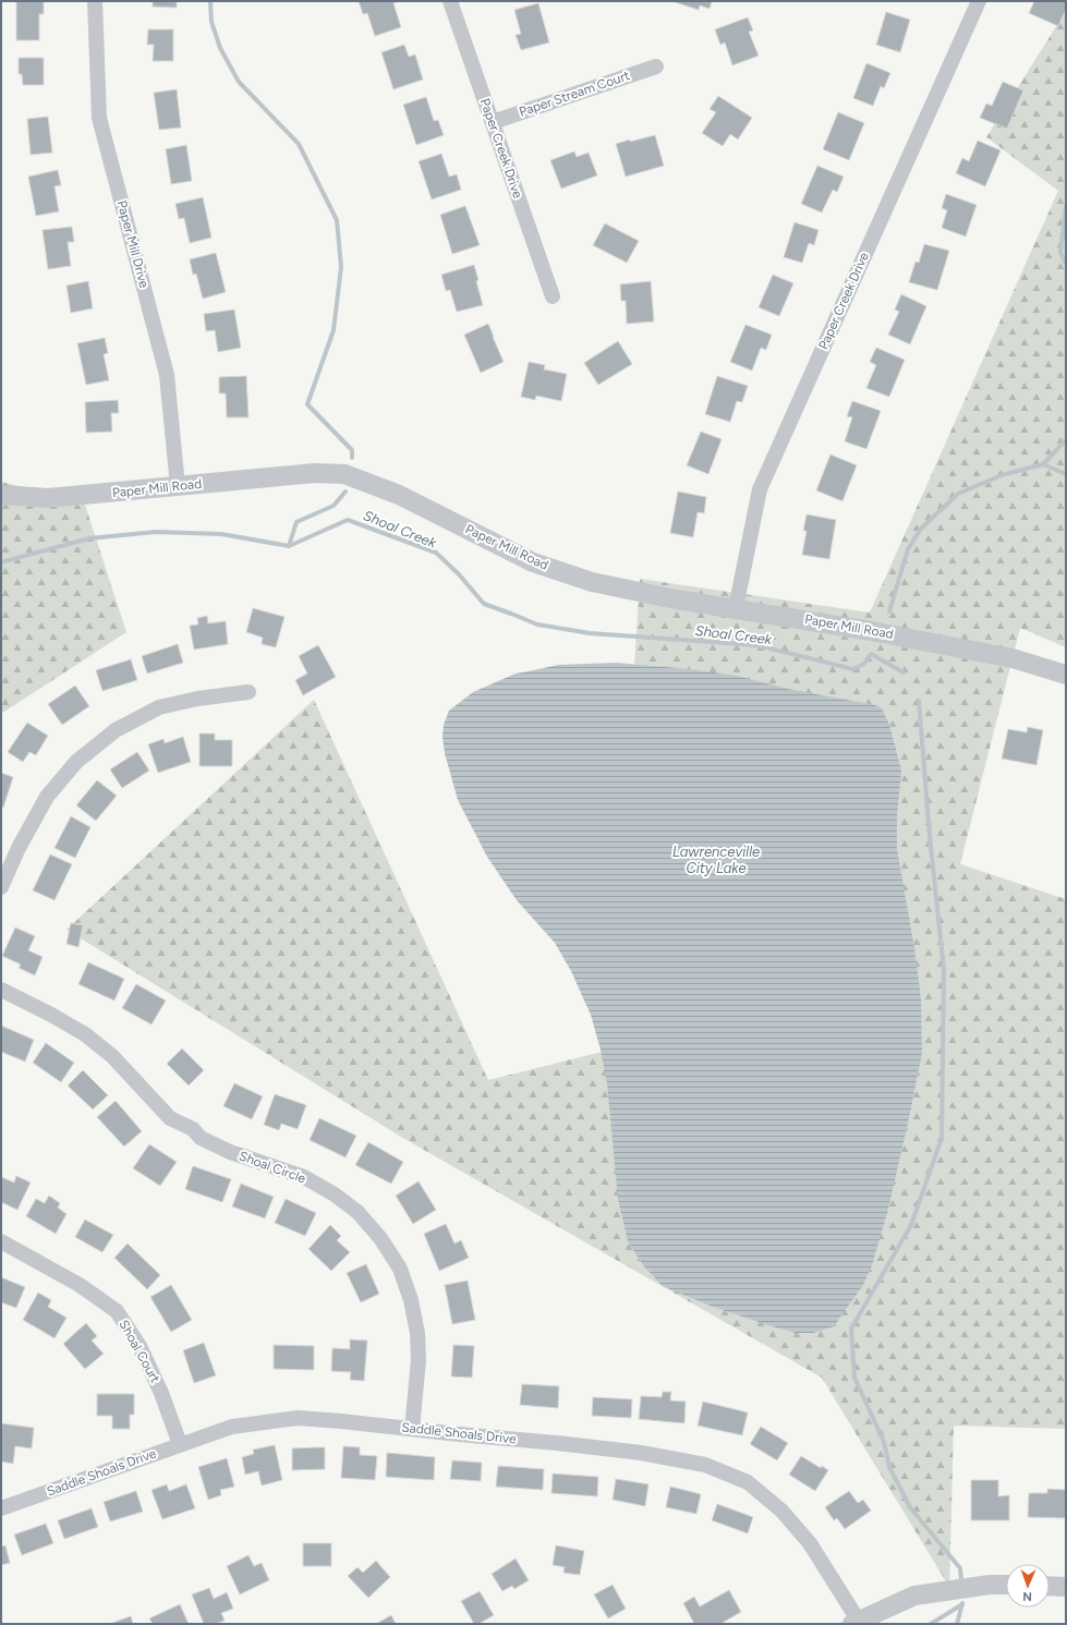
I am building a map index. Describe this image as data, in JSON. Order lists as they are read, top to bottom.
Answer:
{
  "streets": {
    "street": [
      "Paper Stream Court",
      "Paper Creek Drive",
      "Paper Mill Drive",
      "Paper Mill Road",
      "Shoal Circle",
      "Shoal Court",
      "Saddle Shoals Drive"
    ]
  },
  "crossings": [
    ["Paper Stream Court", "Paper Creek Drive"],
    ["Paper Creek Drive", "Paper Mill Road"],
    ["Paper Mill Drive", "Paper Mill Road"],
    ["Shoal Circle", "Saddle Shoals Drive"],
    ["Shoal Court", "Saddle Shoals Drive"]
  ],
  "water": ["Shoal Creek", "Lawrenceville City Lake"],
  "north": "bottom"
}
